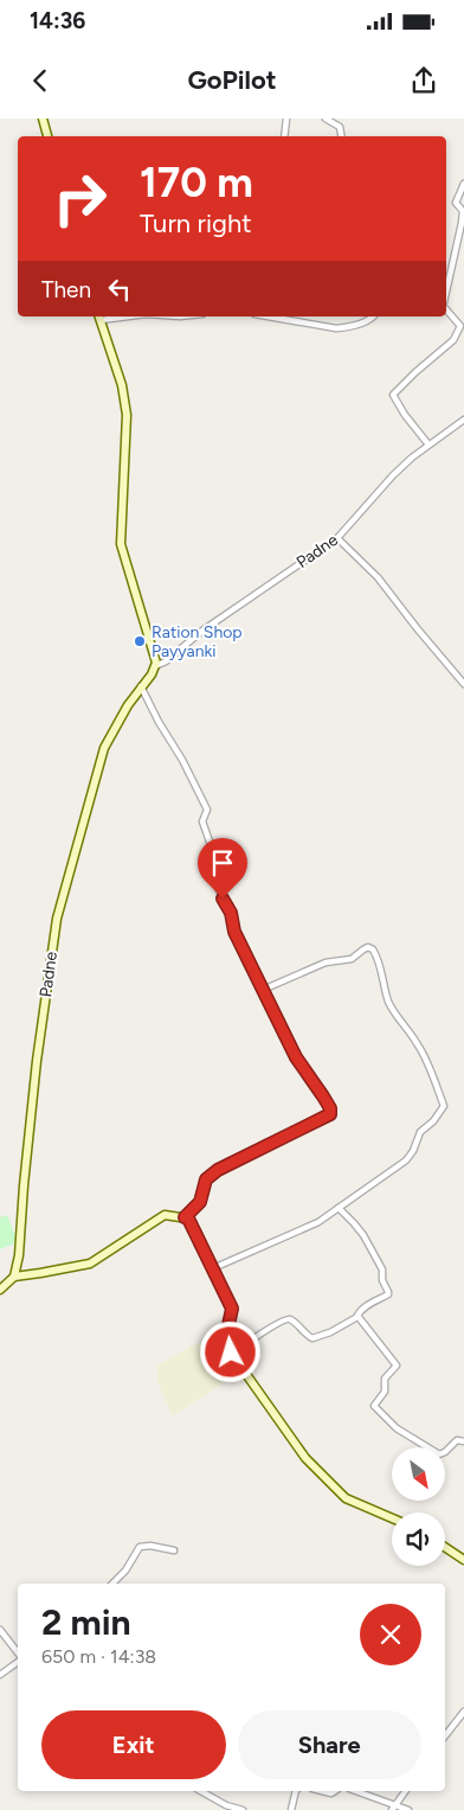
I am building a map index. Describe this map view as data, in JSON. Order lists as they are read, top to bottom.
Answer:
{
  "streets": {
    "main road": ["Padne"]
  },
  "places": ["Ration Shop Payyanki"],
  "north": "bottom right",
  "page": {
    "status": "14:36",
    "header": "GoPilot",
    "turn": ["170 m", "Turn right"],
    "then": "Then",
    "heading": ["2 min", "650 m · 14:38"],
    "buttons": ["Exit", "Share"]
  }
}
